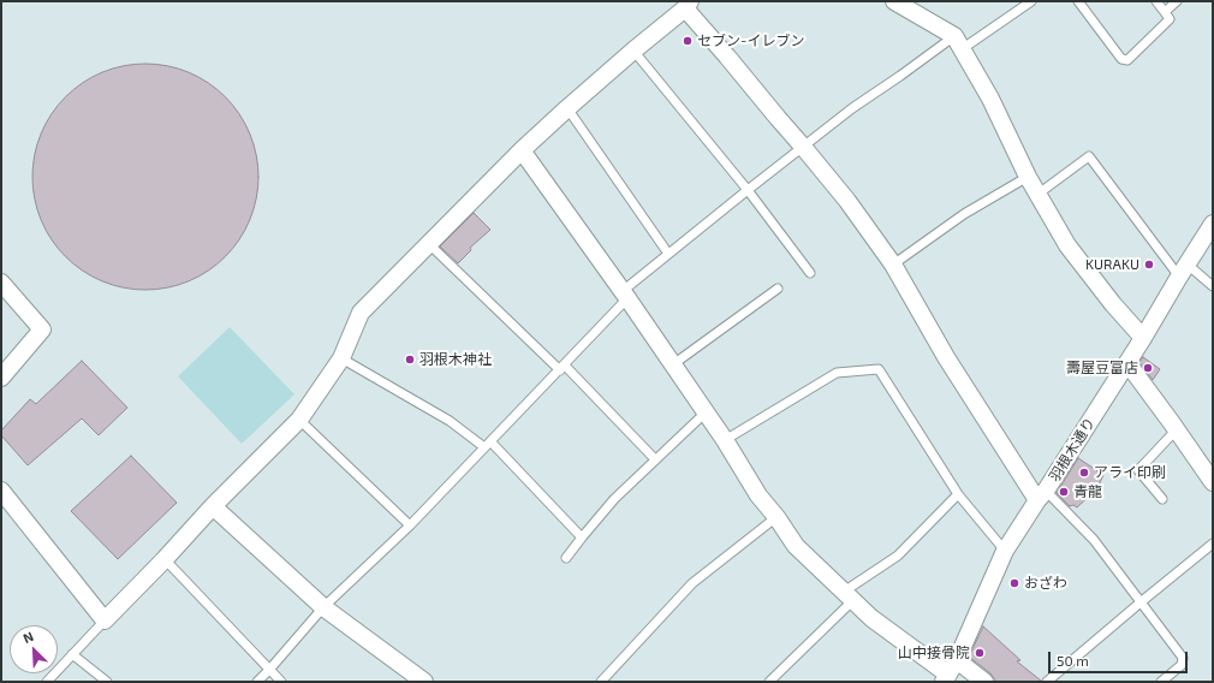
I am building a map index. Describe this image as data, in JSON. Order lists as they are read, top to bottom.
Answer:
{
  "streets": {
    "street": ["羽根木通り"]
  },
  "places": [
    "セブン-イレブン",
    "KURAKU",
    "羽根木神社",
    "壽屋豆富店",
    "アライ印刷",
    "青龍",
    "おざわ",
    "山中接骨院"
  ],
  "scale_bar": "50 m",
  "north": "top left"
}
